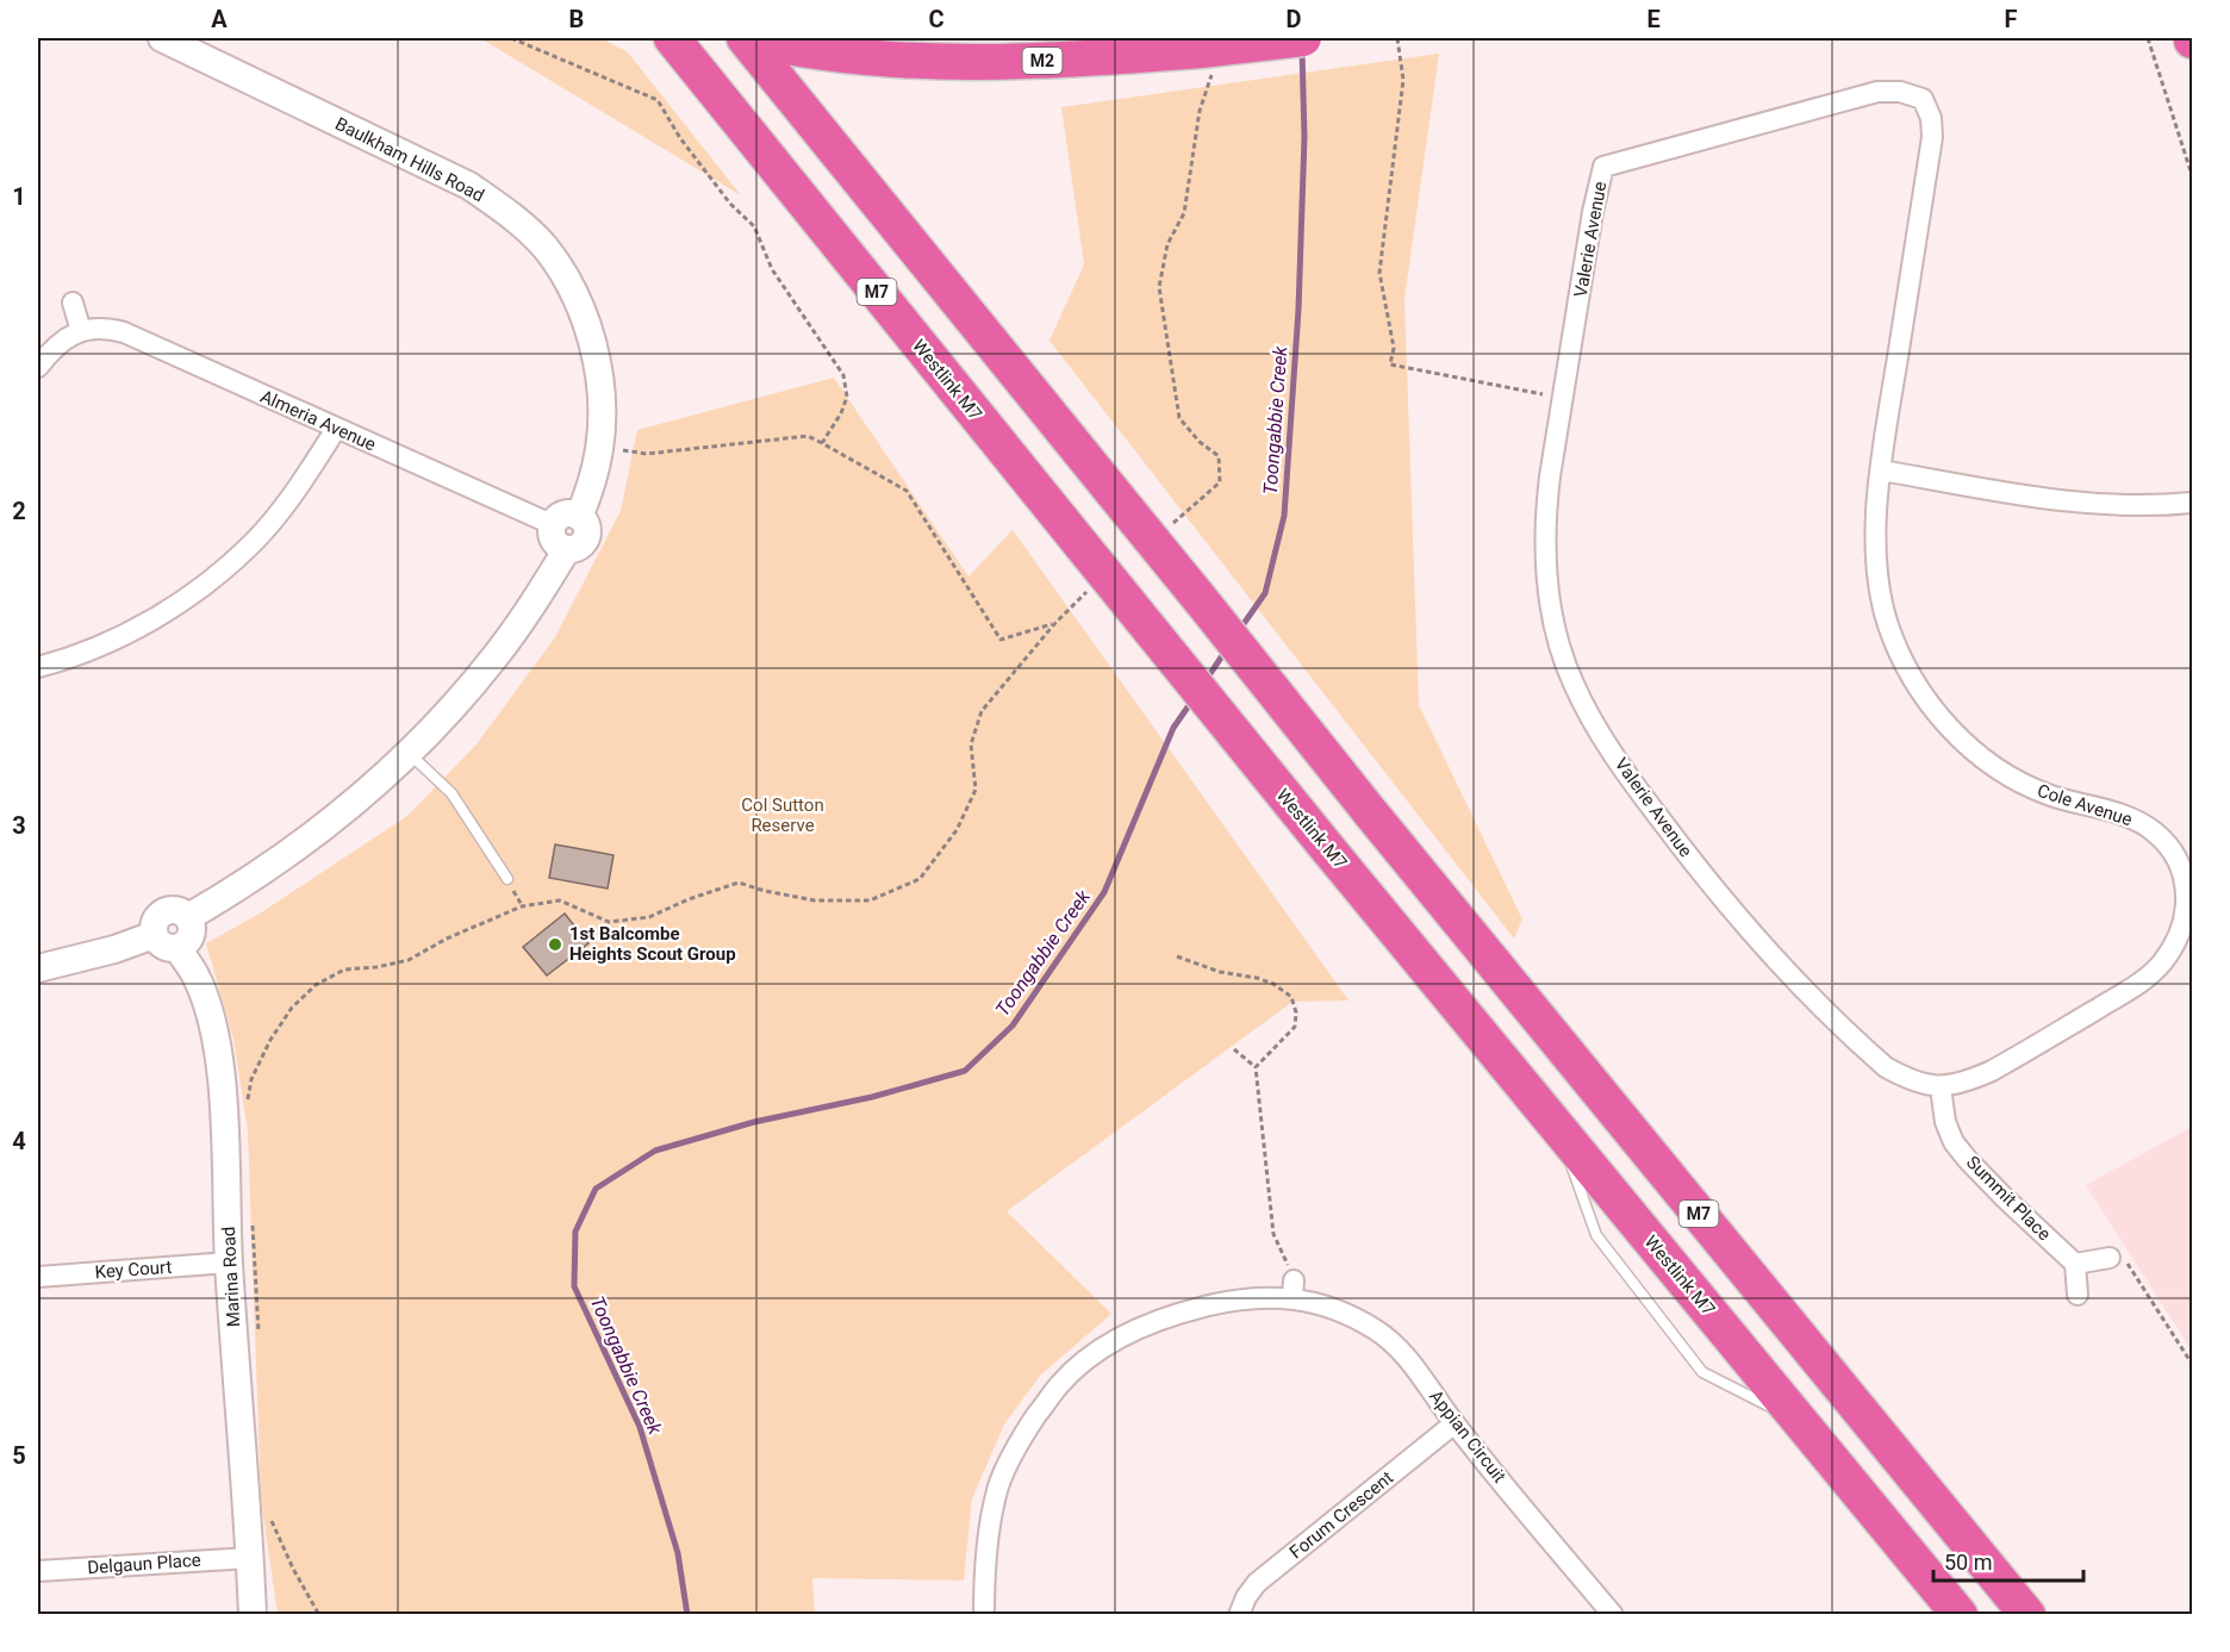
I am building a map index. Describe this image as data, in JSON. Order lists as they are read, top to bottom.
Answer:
{
  "streets": {
    "highway": ["M2", "M7", "Westlink M7"],
    "street": [
      "Baulkham Hills Road",
      "Valerie Avenue",
      "Almeria Avenue",
      "Cole Avenue",
      "Summit Place",
      "Key Court",
      "Marina Road",
      "Appian Circuit",
      "Forum Crescent",
      "Delgaun Place"
    ]
  },
  "crossings": [
    ["M2", "M7"],
    ["Baulkham Hills Road", "Almeria Avenue"],
    ["Valerie Avenue", "Cole Avenue"],
    ["Valerie Avenue", "Summit Place"],
    ["Cole Avenue", "Summit Place"],
    ["Key Court", "Marina Road"],
    ["Marina Road", "Delgaun Place"],
    ["Appian Circuit", "Forum Crescent"]
  ],
  "water": ["Toongabbie Creek"],
  "parks": ["Col Sutton Reserve"],
  "places": ["1st Balcombe Heights Scout Group"],
  "scale_bar": "50 m",
  "grid": {
    "columns": [
      "A",
      "B",
      "C",
      "D",
      "E",
      "F"
    ],
    "rows": [
      "1",
      "2",
      "3",
      "4",
      "5"
    ]
  }
}
